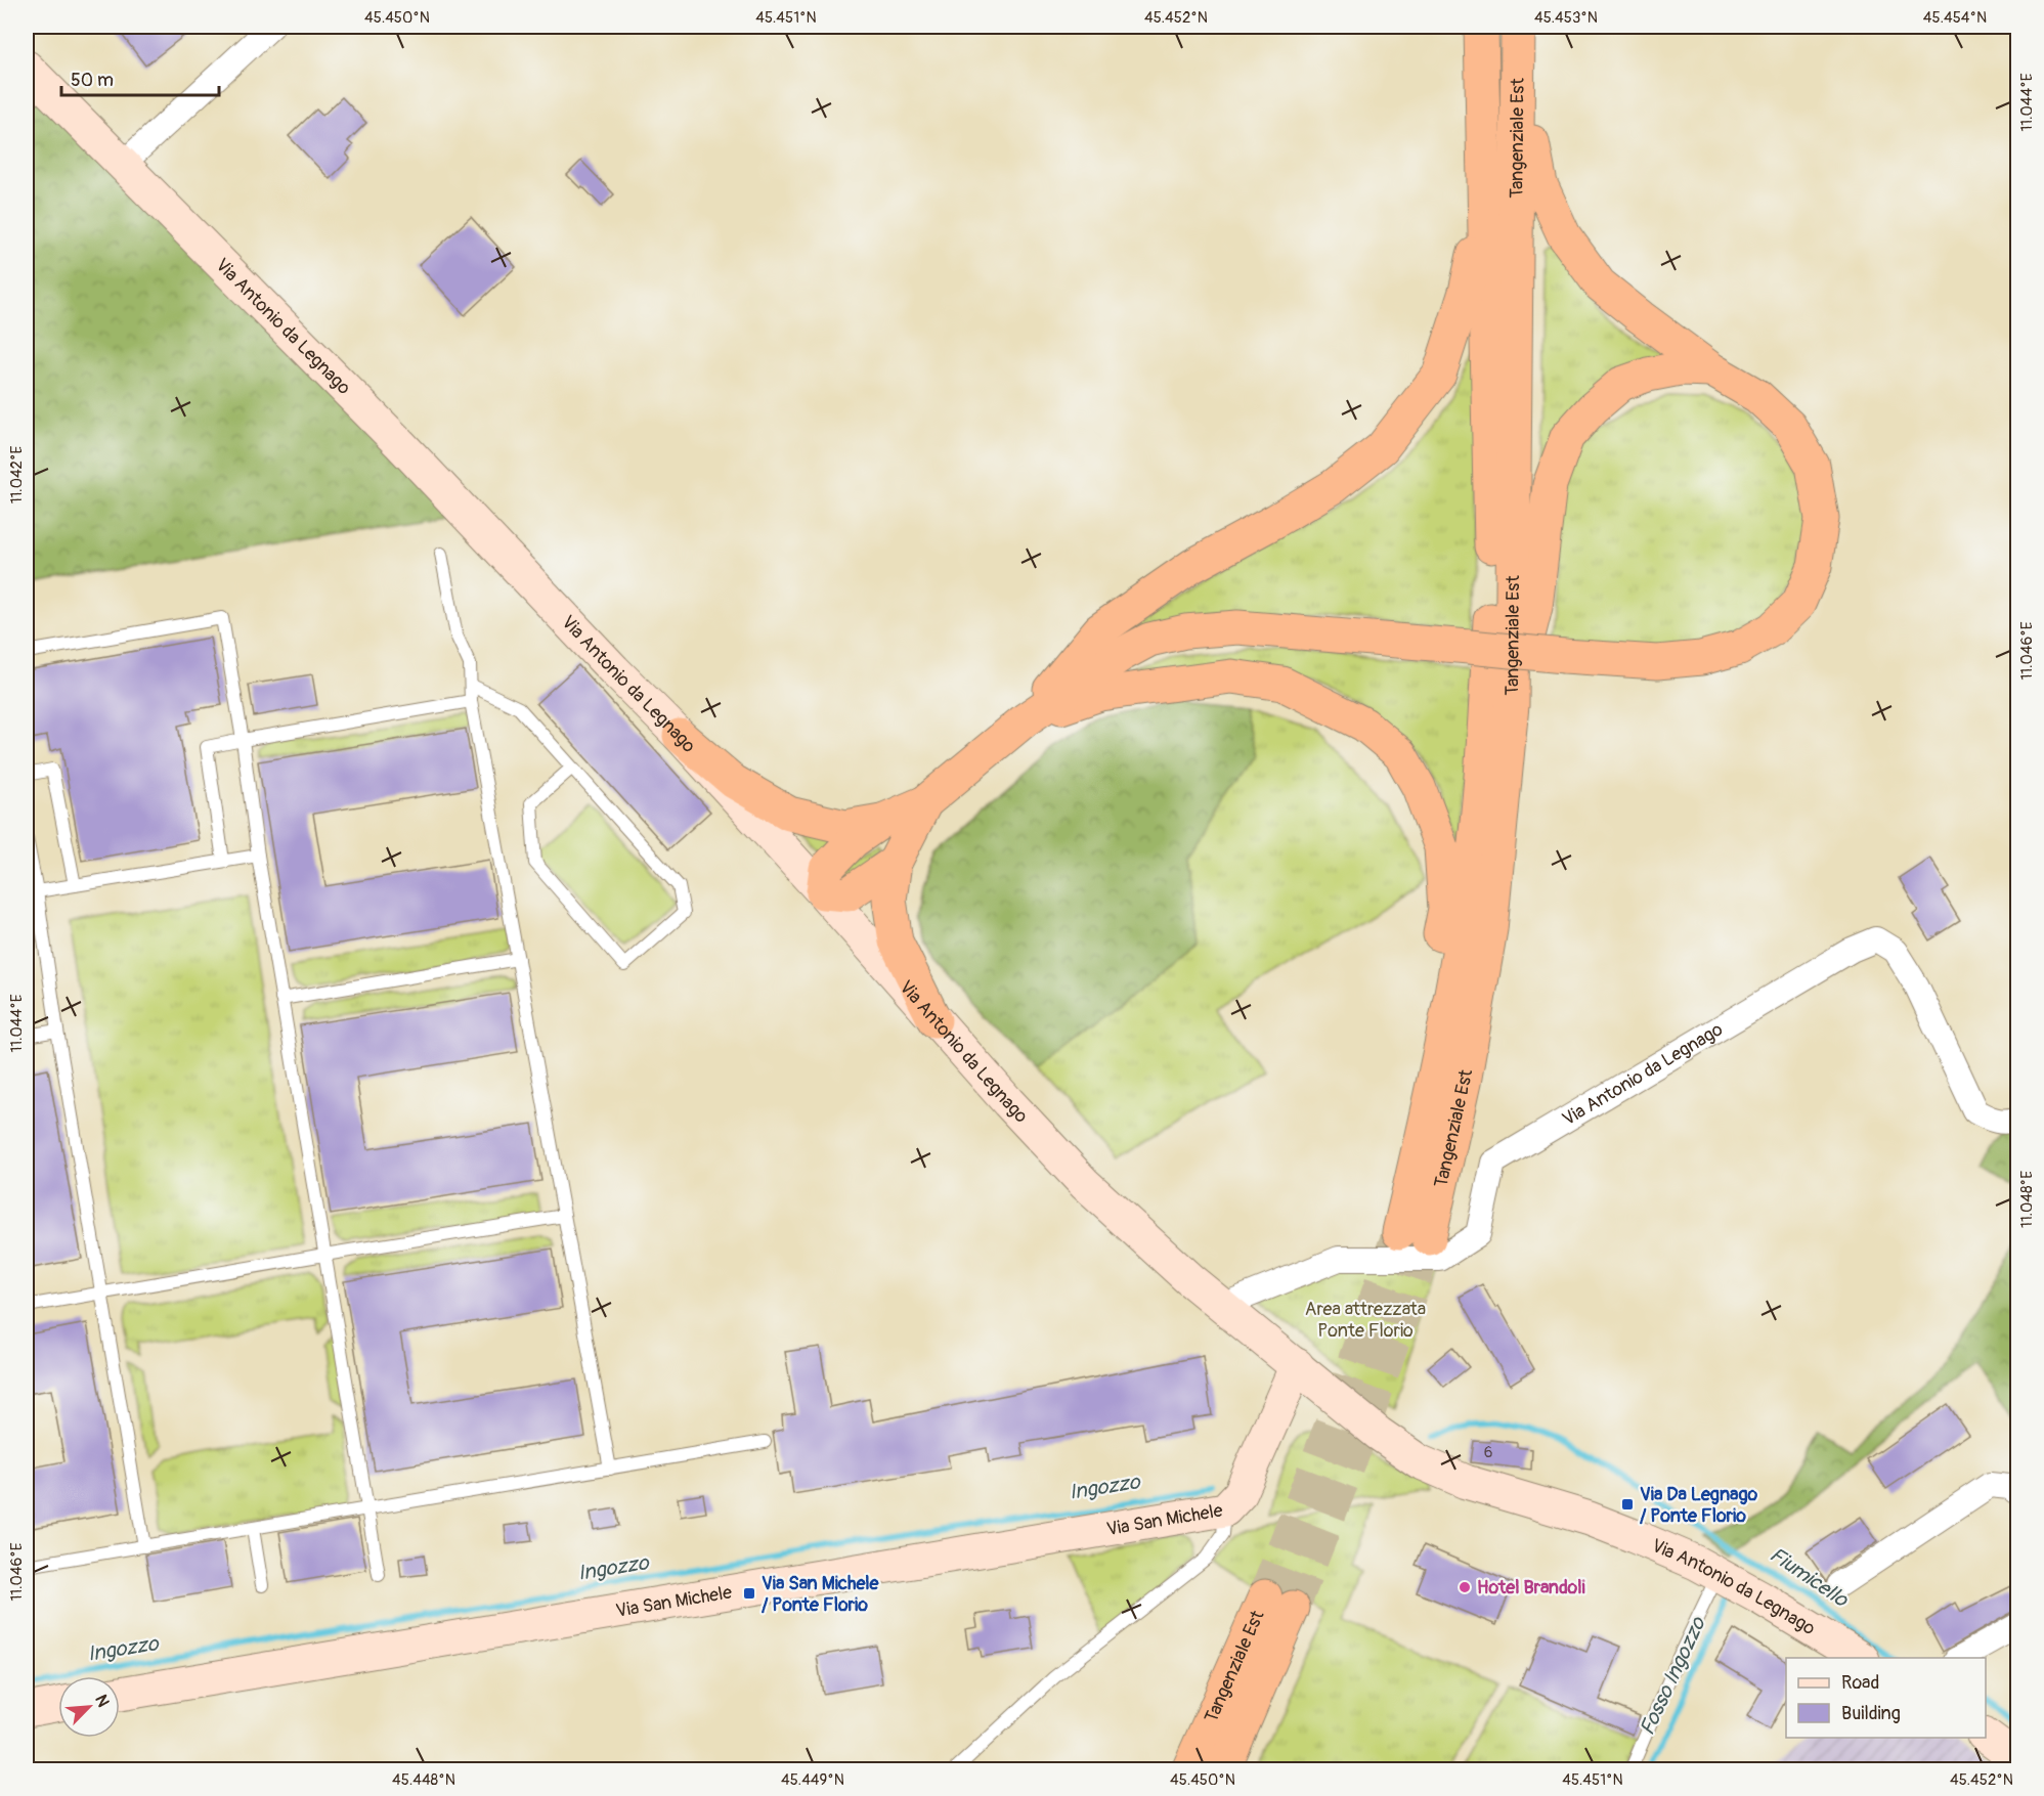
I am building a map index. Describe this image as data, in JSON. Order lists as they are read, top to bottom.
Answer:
{
  "streets": {
    "highway": ["Tangenziale Est"],
    "street": ["Via Antonio da Legnago", "Via San Michele"]
  },
  "crossings": [
    ["Via Antonio da Legnago", "Via San Michele"]
  ],
  "water": ["Ingozzo", "Fiumicello", "Fosso Ingozzo"],
  "parks": ["Area attrezzata Ponte Florio"],
  "places": {
    "transit": ["Via Da Legnago / Ponte Florio", "Via San Michele / Ponte Florio"],
    "other": ["Hotel Brandoli"]
  },
  "house_numbers": ["6"],
  "legend": ["Road", "Building"],
  "scale_bar": "50 m",
  "north": "top right",
  "coordinates": [
    "45.450°N",
    "45.451°N",
    "45.452°N",
    "45.453°N",
    "45.454°N",
    "11.044°E",
    "11.042°E",
    "11.046°E",
    "11.048°E",
    "45.448°N",
    "45.449°N"
  ]
}
